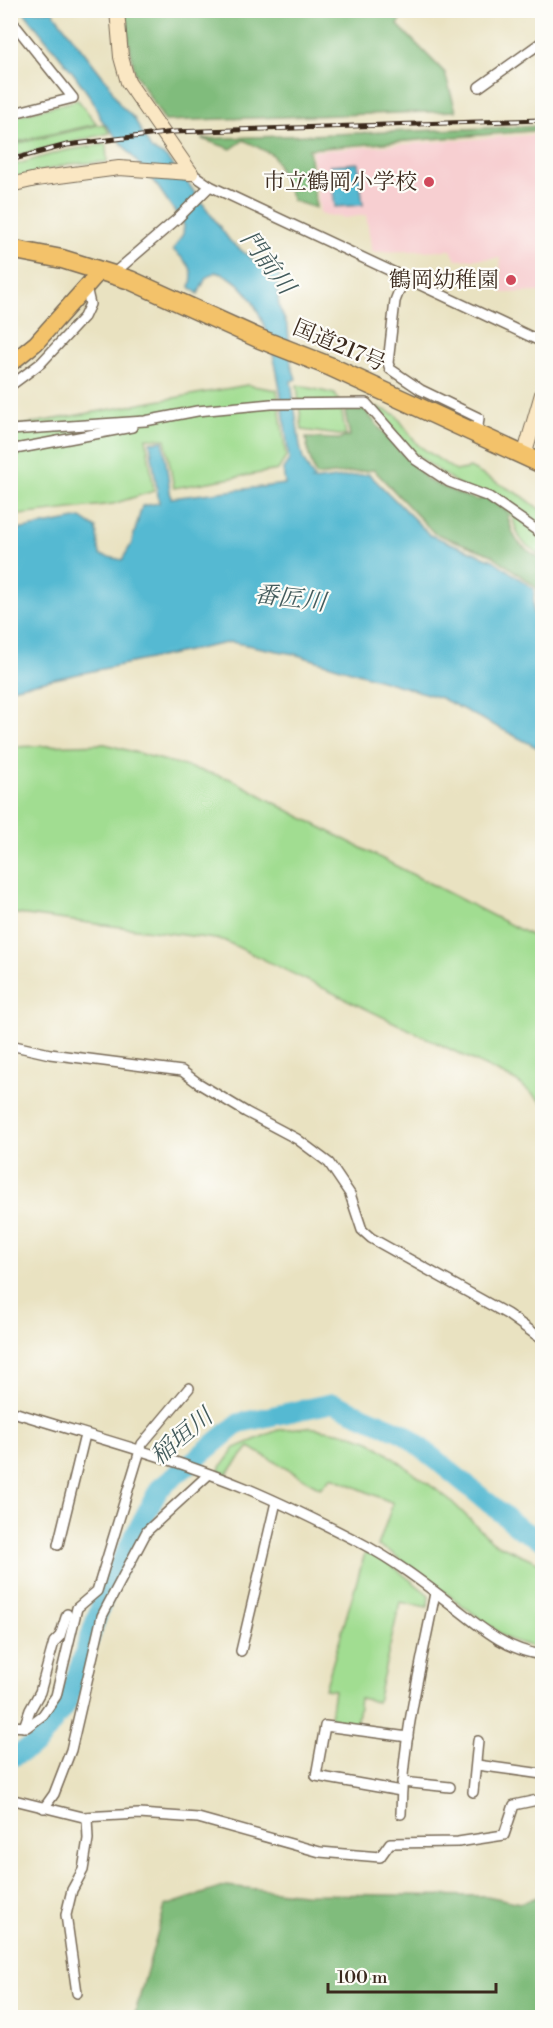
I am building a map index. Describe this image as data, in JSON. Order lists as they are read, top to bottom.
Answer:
{
  "streets": {
    "highway": ["国道217号"]
  },
  "water": ["門前川", "番匠川", "稲垣川"],
  "places": ["市立鶴岡小学校", "鶴岡幼稚園"],
  "scale_bar": "100 m"
}
